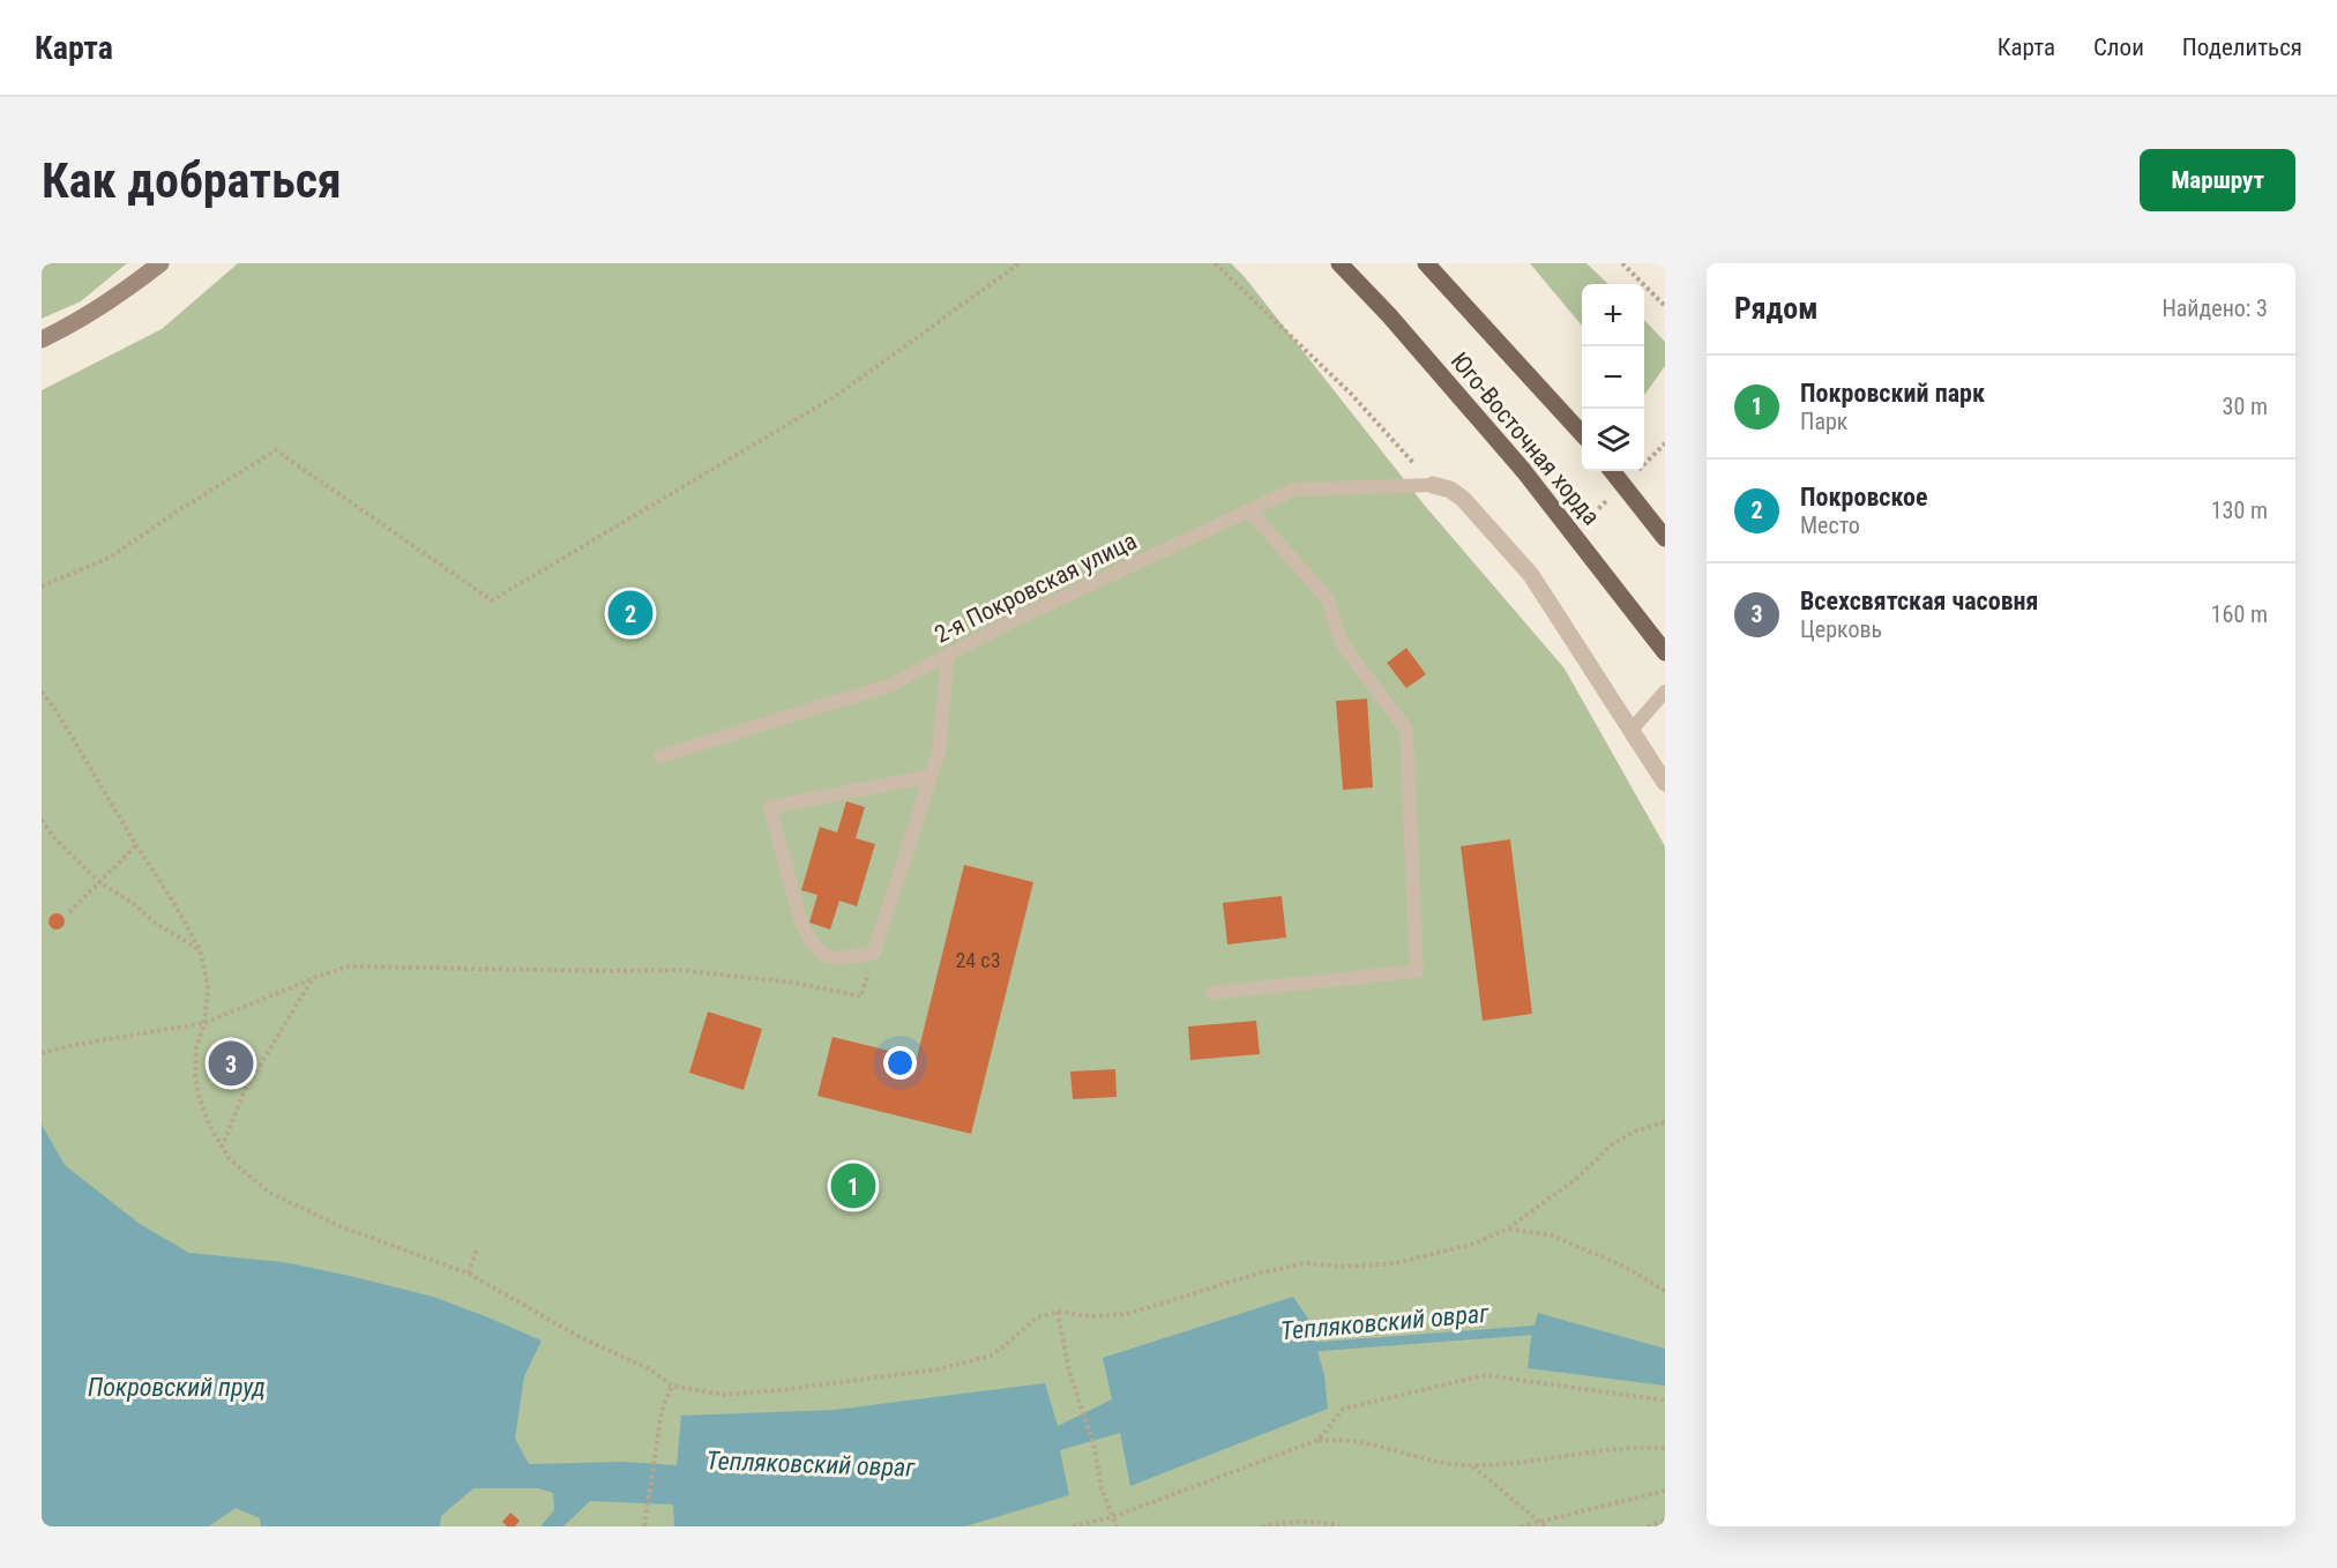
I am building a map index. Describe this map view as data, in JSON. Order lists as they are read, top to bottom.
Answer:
{
  "streets": {
    "main road": ["Юго-Восточная хорда"],
    "lane": ["2-я Покровская улица"]
  },
  "water": ["Тепляковский овраг", "Покровский пруд"],
  "house_numbers": ["24 с3"],
  "page": {
    "header": "Карта",
    "nav": ["Карта", "Слои", "Поделиться"],
    "buttons": "Маршрут",
    "title": "Как добраться",
    "heading": ["Рядом", "Найдено: 3"],
    "map_buttons": ["+", "−"],
    "list": [
      {
        "mark": "1",
        "name": "Покровский парк",
        "note": "Парк",
        "value": "30 m"
      },
      {
        "mark": "2",
        "name": "Покровское",
        "note": "Место",
        "value": "130 m"
      },
      {
        "mark": "3",
        "name": "Всехсвятская часовня",
        "note": "Церковь",
        "value": "160 m"
      }
    ],
    "pins": ["2", "3", "1"]
  }
}
